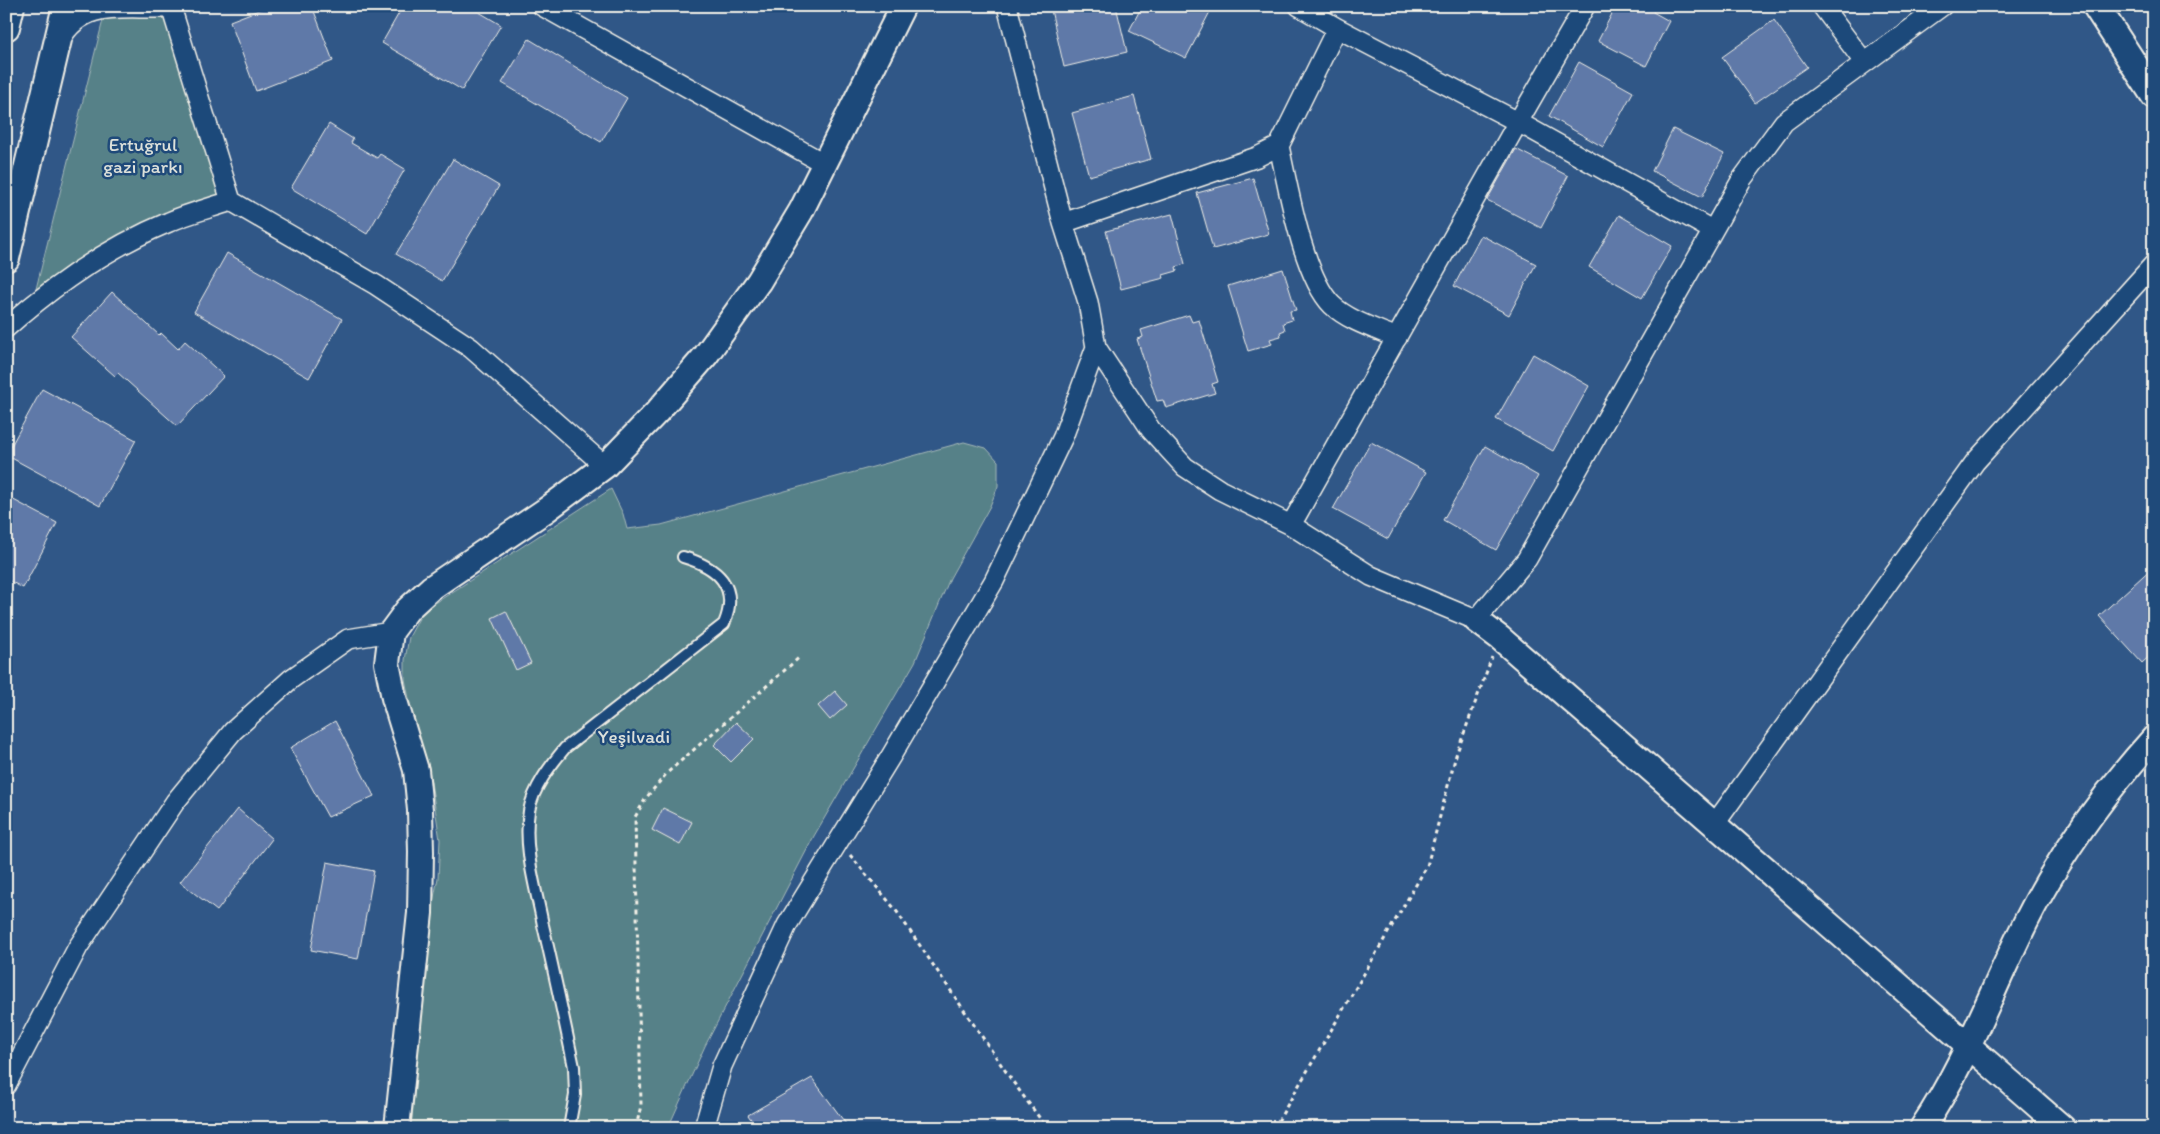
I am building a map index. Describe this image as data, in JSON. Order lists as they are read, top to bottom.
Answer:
{
  "parks": ["Ertuğrul gazi parkı", "Yeşilvadi"]
}
